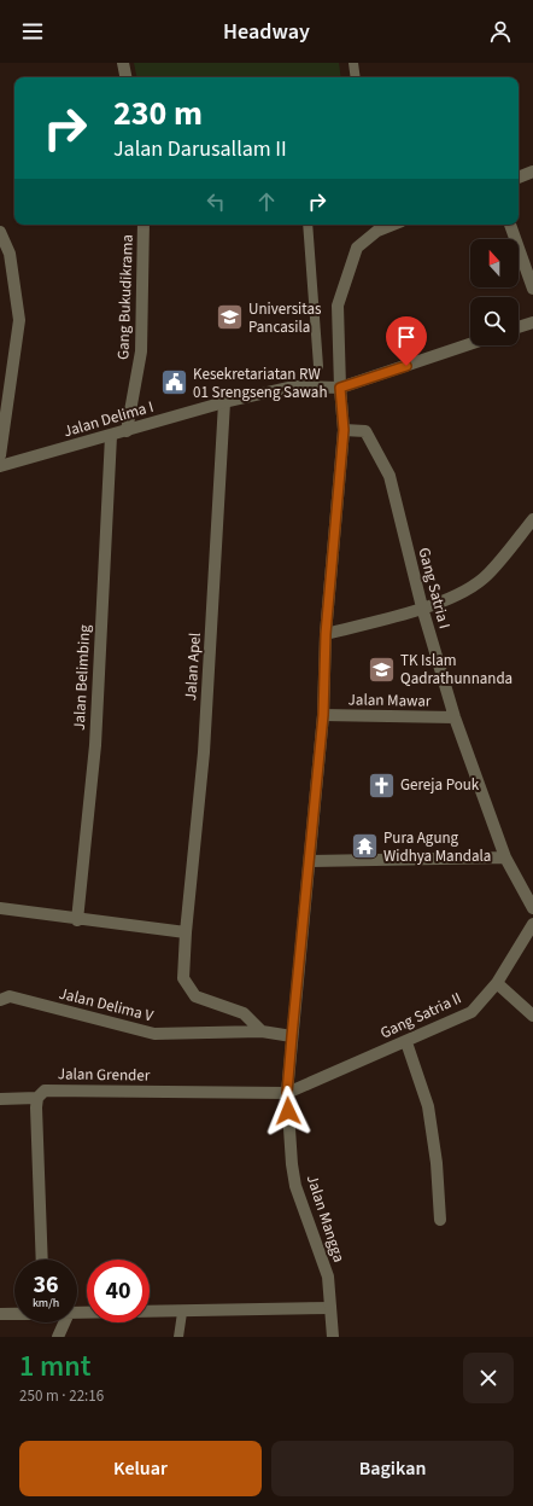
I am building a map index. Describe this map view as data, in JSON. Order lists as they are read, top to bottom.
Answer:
{
  "streets": {
    "street": [
      "Gang Bukudikrama",
      "Jalan Delima I",
      "Gang Satria I",
      "Jalan Apel",
      "Jalan Belimbing",
      "Jalan Mawar",
      "Jalan Delima V",
      "Gang Satria II",
      "Jalan Grender",
      "Jalan Mangga"
    ]
  },
  "crossings": [
    ["Gang Bukudikrama", "Jalan Delima I"],
    ["Jalan Delima I", "Jalan Apel"],
    ["Jalan Delima I", "Jalan Belimbing"],
    ["Jalan Delima I", "Jalan Mangga"],
    ["Gang Satria I", "Jalan Mawar"],
    ["Gang Satria I", "Jalan Mangga"],
    ["Jalan Apel", "Jalan Delima V"],
    ["Jalan Mawar", "Jalan Mangga"],
    ["Jalan Delima V", "Jalan Mangga"],
    ["Gang Satria II", "Jalan Grender"],
    ["Gang Satria II", "Jalan Mangga"],
    ["Jalan Grender", "Jalan Mangga"]
  ],
  "places": {
    "school or university": ["Universitas Pancasila", "TK Islam Qadrathunnanda"],
    "public building": ["Kesekretariatan RW 01 Srengseng Sawah"],
    "church": ["Gereja Pouk"],
    "temple": ["Pura Agung Widhya Mandala"]
  },
  "north": "top",
  "page": {
    "header": "Headway",
    "turn": ["230 m", "Jalan Darusallam II"],
    "speed": "36 km/h",
    "limit": "40",
    "heading": ["1 mnt", "250 m · 22:16"],
    "buttons": ["Keluar", "Bagikan"]
  }
}
